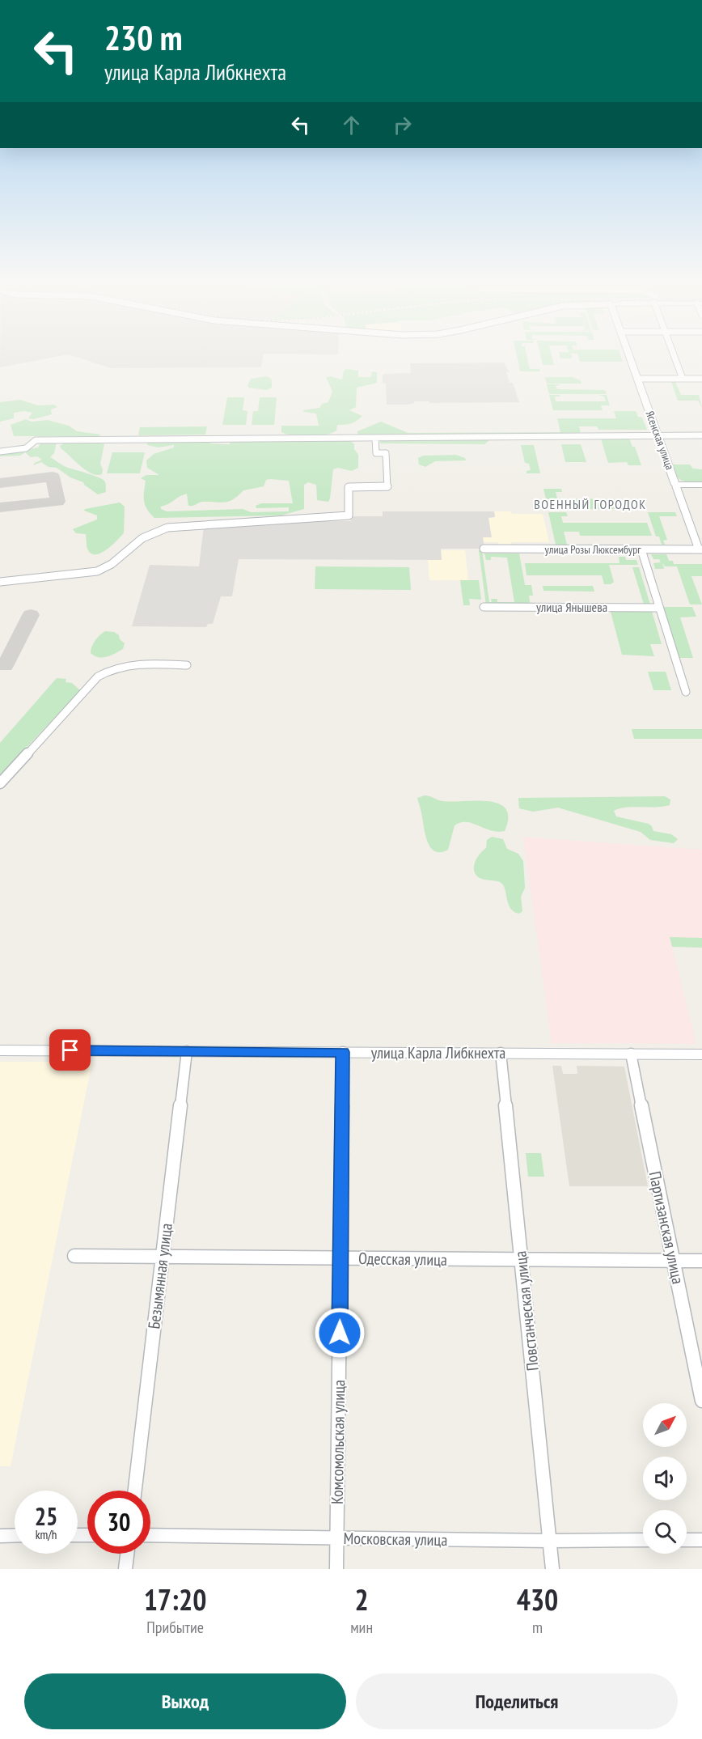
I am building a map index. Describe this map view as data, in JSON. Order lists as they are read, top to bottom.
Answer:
{
  "streets": {
    "street": [
      "Ясенская улица",
      "улица Розы Люксембург",
      "улица Янышева",
      "улица Карла Либкнехта",
      "Партизанская улица",
      "Одесская улица",
      "Безымянная улица",
      "Повстанческая улица",
      "Комсомольская улица",
      "Московская улица"
    ]
  },
  "crossings": [
    ["Ясенская улица", "улица Розы Люксембург"],
    ["улица Карла Либкнехта", "Партизанская улица"],
    ["улица Карла Либкнехта", "Безымянная улица"],
    ["улица Карла Либкнехта", "Повстанческая улица"],
    ["улица Карла Либкнехта", "Комсомольская улица"],
    ["Партизанская улица", "Одесская улица"],
    ["Одесская улица", "Безымянная улица"],
    ["Одесская улица", "Повстанческая улица"],
    ["Одесская улица", "Комсомольская улица"],
    ["Повстанческая улица", "Московская улица"],
    ["Комсомольская улица", "Московская улица"]
  ],
  "districts": ["ВОЕННЫЙ ГОРОДОК"],
  "north": "top right",
  "page": {
    "turn": ["230 m", "улица Карла Либкнехта"],
    "speed": "25 km/h",
    "limit": "30",
    "eta": [
      "17:20",
      "Прибытие",
      "2",
      "мин",
      "430",
      "m"
    ],
    "buttons": ["Выход", "Поделиться"]
  }
}
